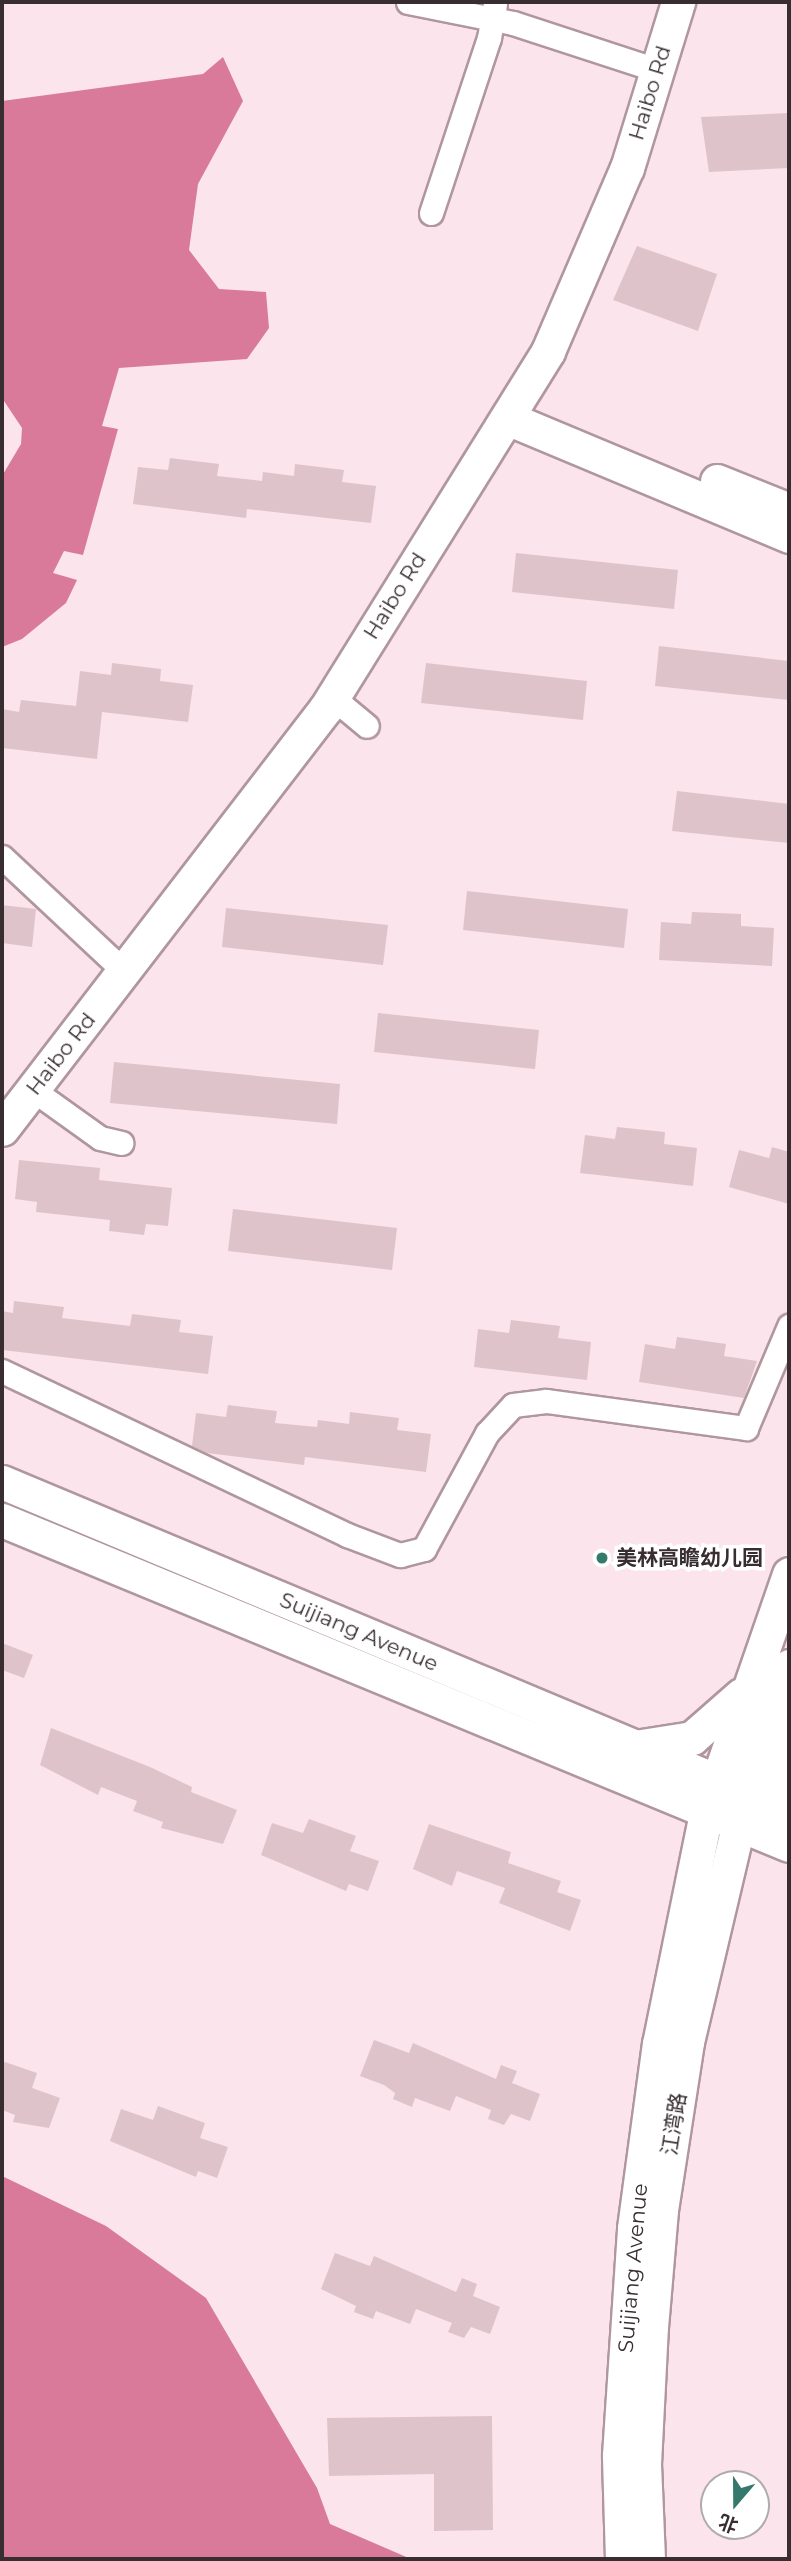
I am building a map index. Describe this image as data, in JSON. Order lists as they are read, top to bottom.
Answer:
{
  "streets": {
    "main road": ["Haibo Rd", "Suijiang Avenue", "江湾路"]
  },
  "crossings": [
    ["Suijiang Avenue", "江湾路"]
  ],
  "places": ["美林高瞻幼儿园"],
  "north": "bottom"
}
